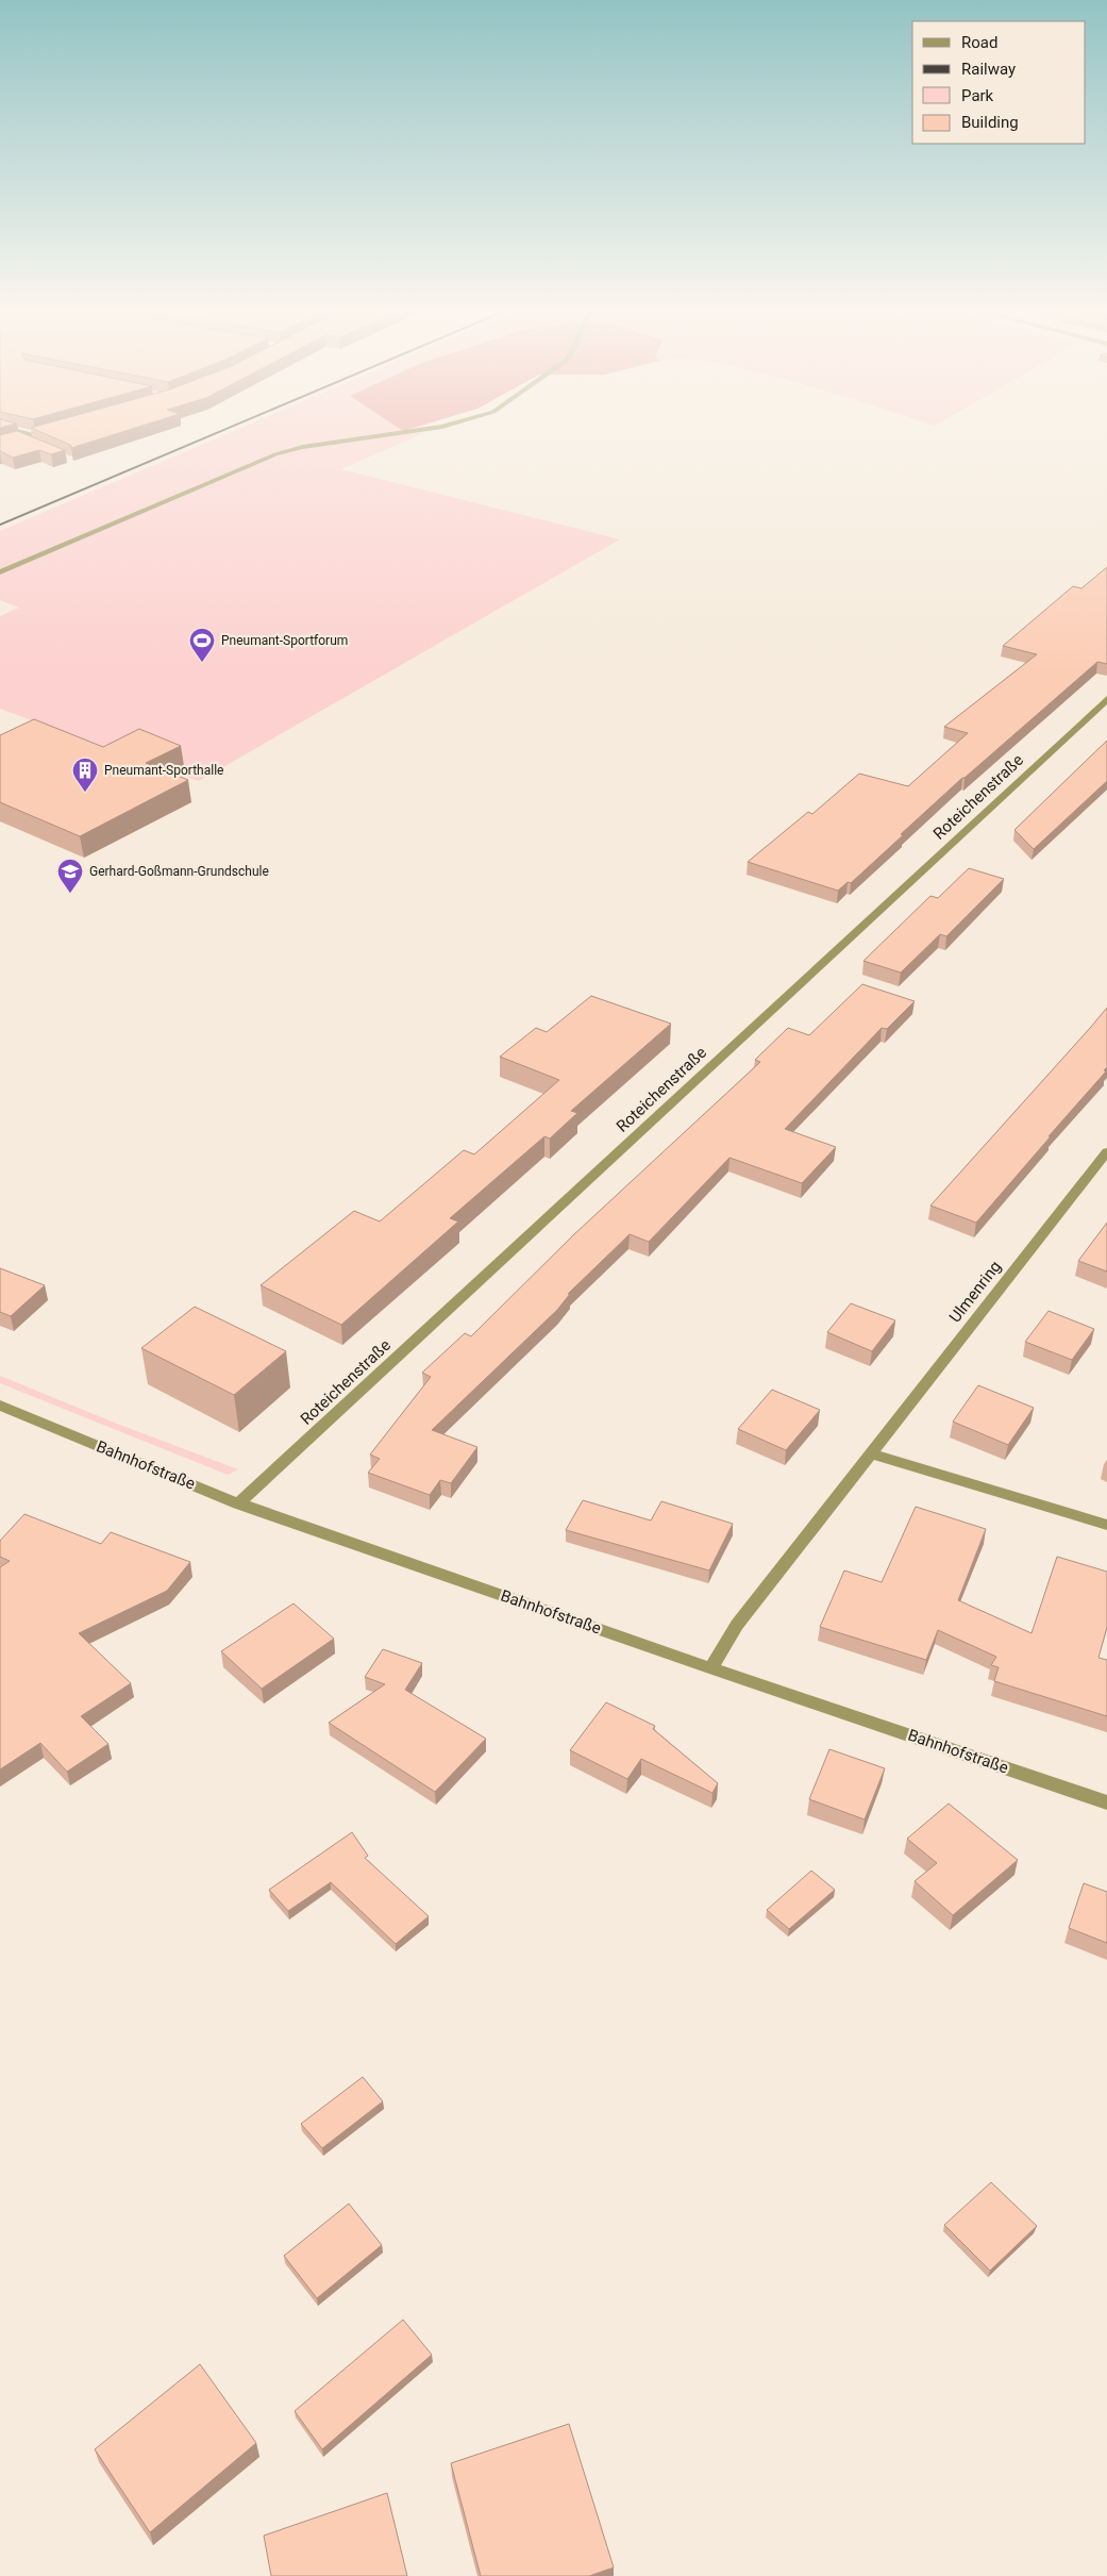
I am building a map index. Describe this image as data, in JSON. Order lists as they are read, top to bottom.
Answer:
{
  "streets": {
    "street": ["Roteichenstraße", "Ulmenring", "Bahnhofstraße"]
  },
  "crossings": [
    ["Roteichenstraße", "Bahnhofstraße"],
    ["Ulmenring", "Bahnhofstraße"]
  ],
  "places": {
    "sports": ["Pneumant-Sportforum"],
    "building": ["Pneumant-Sporthalle"],
    "school or university": ["Gerhard-Goßmann-Grundschule"]
  },
  "legend": [
    "Road",
    "Railway",
    "Park",
    "Building"
  ]
}
